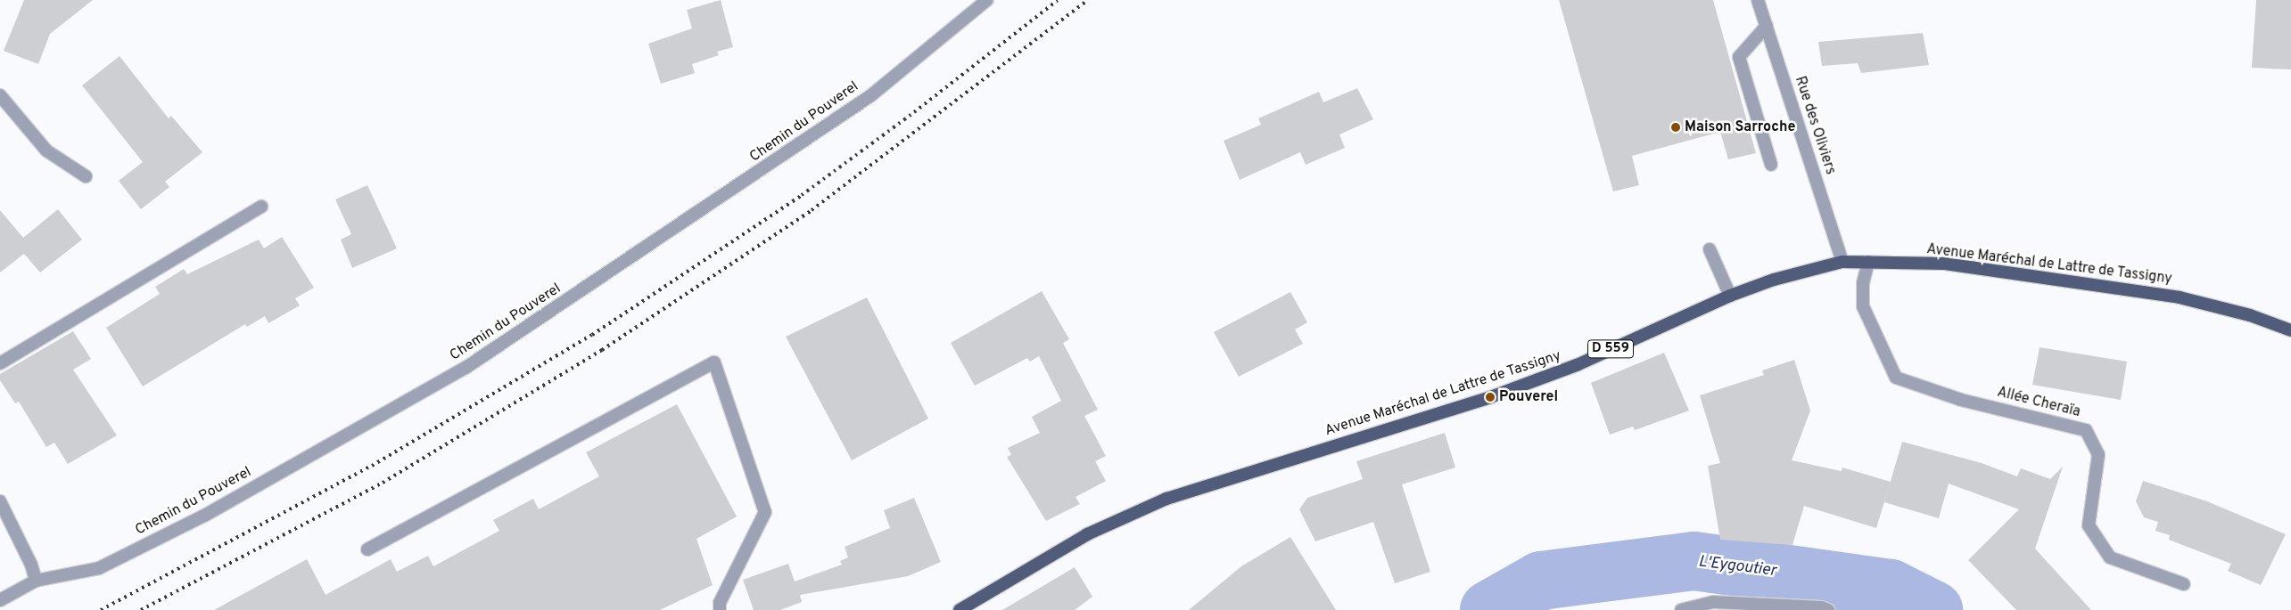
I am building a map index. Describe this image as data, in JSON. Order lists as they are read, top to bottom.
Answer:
{
  "streets": {
    "main road": ["Avenue Maréchal de Lattre de Tassigny", "D 559"],
    "street": ["Chemin du Pouverel", "Rue des Oliviers", "Allée Cheraïa"]
  },
  "crossings": [
    ["Rue des Oliviers", "Avenue Maréchal de Lattre de Tassigny"],
    ["Avenue Maréchal de Lattre de Tassigny", "Allée Cheraïa"]
  ],
  "water": ["L'Eygoutier"],
  "places": ["Maison Sarroche", "Pouverel"]
}
